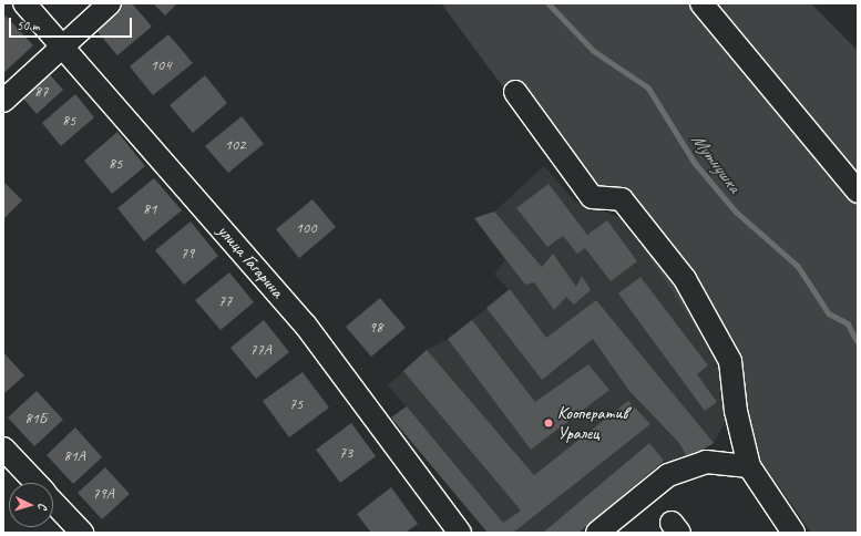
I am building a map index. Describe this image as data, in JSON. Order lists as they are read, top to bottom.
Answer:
{
  "streets": {
    "street": ["улица Гагарина"]
  },
  "water": ["Мутнушка"],
  "places": ["Кооператив Уралец"],
  "house_numbers": [
    "104",
    "87",
    "85",
    "102",
    "85",
    "81",
    "100",
    "79",
    "77",
    "98",
    "77А",
    "75",
    "81Б",
    "73",
    "81А",
    "79А"
  ],
  "scale_bar": "50 m",
  "north": "right"
}
